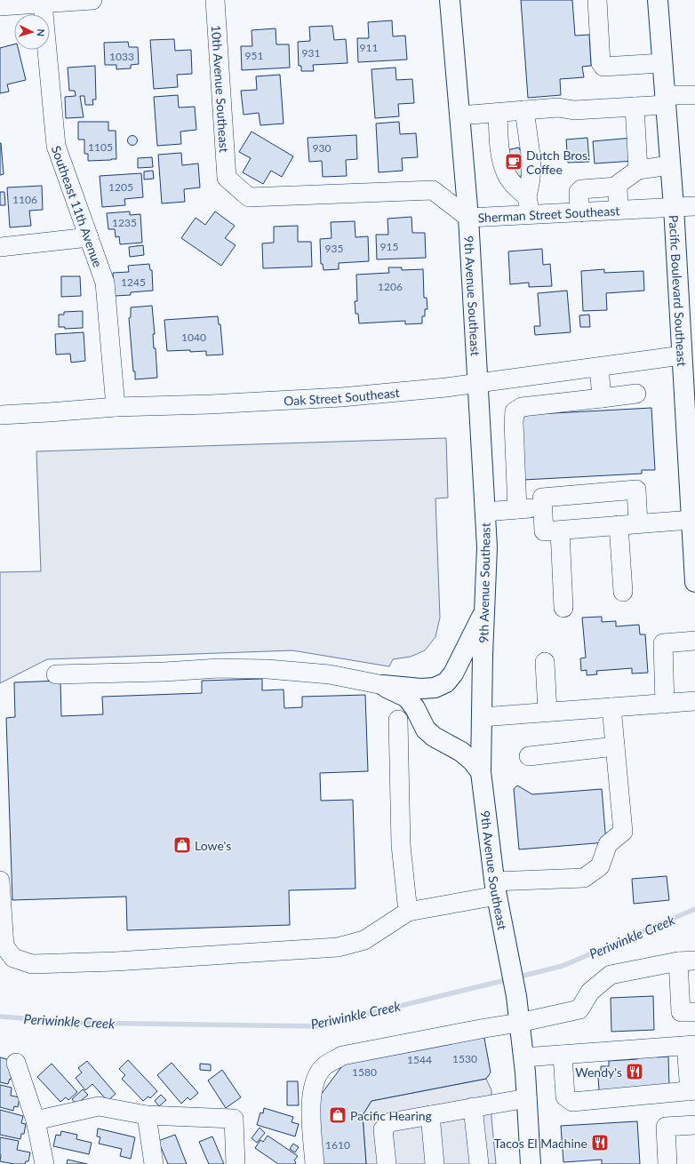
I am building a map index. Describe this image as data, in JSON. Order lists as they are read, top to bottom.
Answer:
{
  "streets": {
    "highway": ["Pacific Boulevard Southeast", "9th Avenue Southeast"],
    "street": [
      "10th Avenue Southeast",
      "Southeast 11th Avenue",
      "Sherman Street Southeast",
      "Oak Street Southeast"
    ]
  },
  "crossings": [
    ["10th Avenue Southeast", "Sherman Street Southeast"],
    ["Southeast 11th Avenue", "Oak Street Southeast"],
    ["Sherman Street Southeast", "Pacific Boulevard Southeast"],
    ["Sherman Street Southeast", "9th Avenue Southeast"],
    ["Pacific Boulevard Southeast", "Oak Street Southeast"],
    ["9th Avenue Southeast", "Oak Street Southeast"]
  ],
  "water": ["Periwinkle Creek"],
  "places": {
    "cafe": ["Dutch Bros. Coffee"],
    "shop": ["Lowe's", "Pacific Hearing"],
    "restaurant": ["Wendy's", "Tacos El Machine"]
  },
  "house_numbers": [
    "911",
    "931",
    "951",
    "1033",
    "1105",
    "930",
    "1205",
    "1106",
    "1235",
    "915",
    "935",
    "1245",
    "1206",
    "1040",
    "1530",
    "1544",
    "1580",
    "1610"
  ],
  "north": "right"
}
